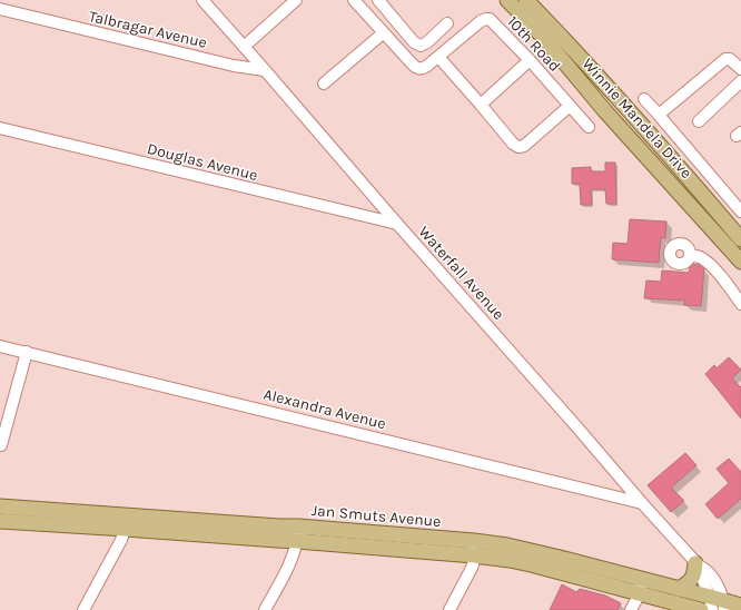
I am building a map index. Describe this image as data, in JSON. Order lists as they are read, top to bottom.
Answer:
{
  "streets": {
    "main road": ["Winnie Mandela Drive", "Jan Smuts Avenue"],
    "street": [
      "Talbragar Avenue",
      "10th Road",
      "Douglas Avenue",
      "Waterfall Avenue",
      "Alexandra Avenue"
    ]
  },
  "crossings": [
    ["Talbragar Avenue", "Waterfall Avenue"],
    ["Douglas Avenue", "Waterfall Avenue"],
    ["Waterfall Avenue", "Alexandra Avenue"],
    ["Waterfall Avenue", "Jan Smuts Avenue"]
  ]
}
